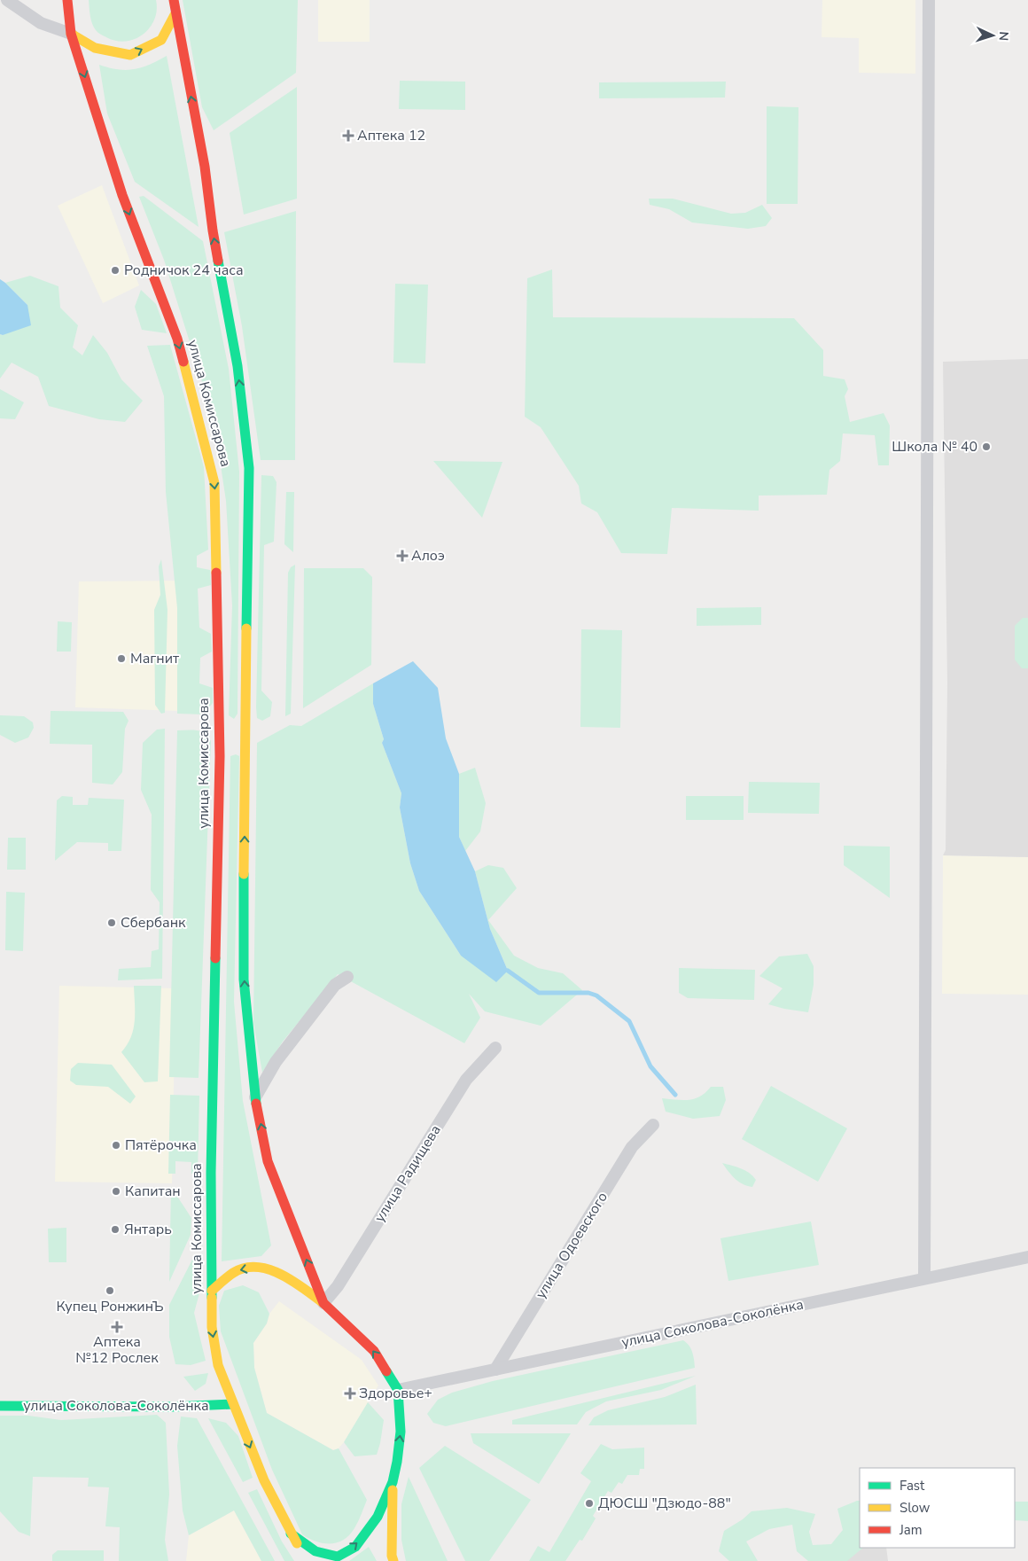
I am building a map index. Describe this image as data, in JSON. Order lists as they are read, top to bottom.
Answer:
{
  "streets": {
    "main road": ["улица Комиссарова", "улица Соколова-Соколёнка"],
    "street": ["улица Радищева", "улица Одоевского"]
  },
  "crossings": [
    ["улица Комиссарова", "улица Радищева"],
    ["улица Комиссарова", "улица Соколова-Соколёнка"],
    ["улица Одоевского", "улица Соколова-Соколёнка"]
  ],
  "places": {
    "health": [
      "Аптека 12",
      "Алоэ",
      "Аптека №12 Рослек",
      "Здоровье+"
    ],
    "other": [
      "Родничок 24 часа",
      "Школа № 40",
      "Магнит",
      "Сбербанк",
      "Пятёрочка",
      "Капитан",
      "Янтарь",
      "Купец РонжинЪ",
      "ДЮСШ \"Дзюдо-88\""
    ]
  },
  "legend": ["Fast", "Slow", "Jam"],
  "north": "right"
}
